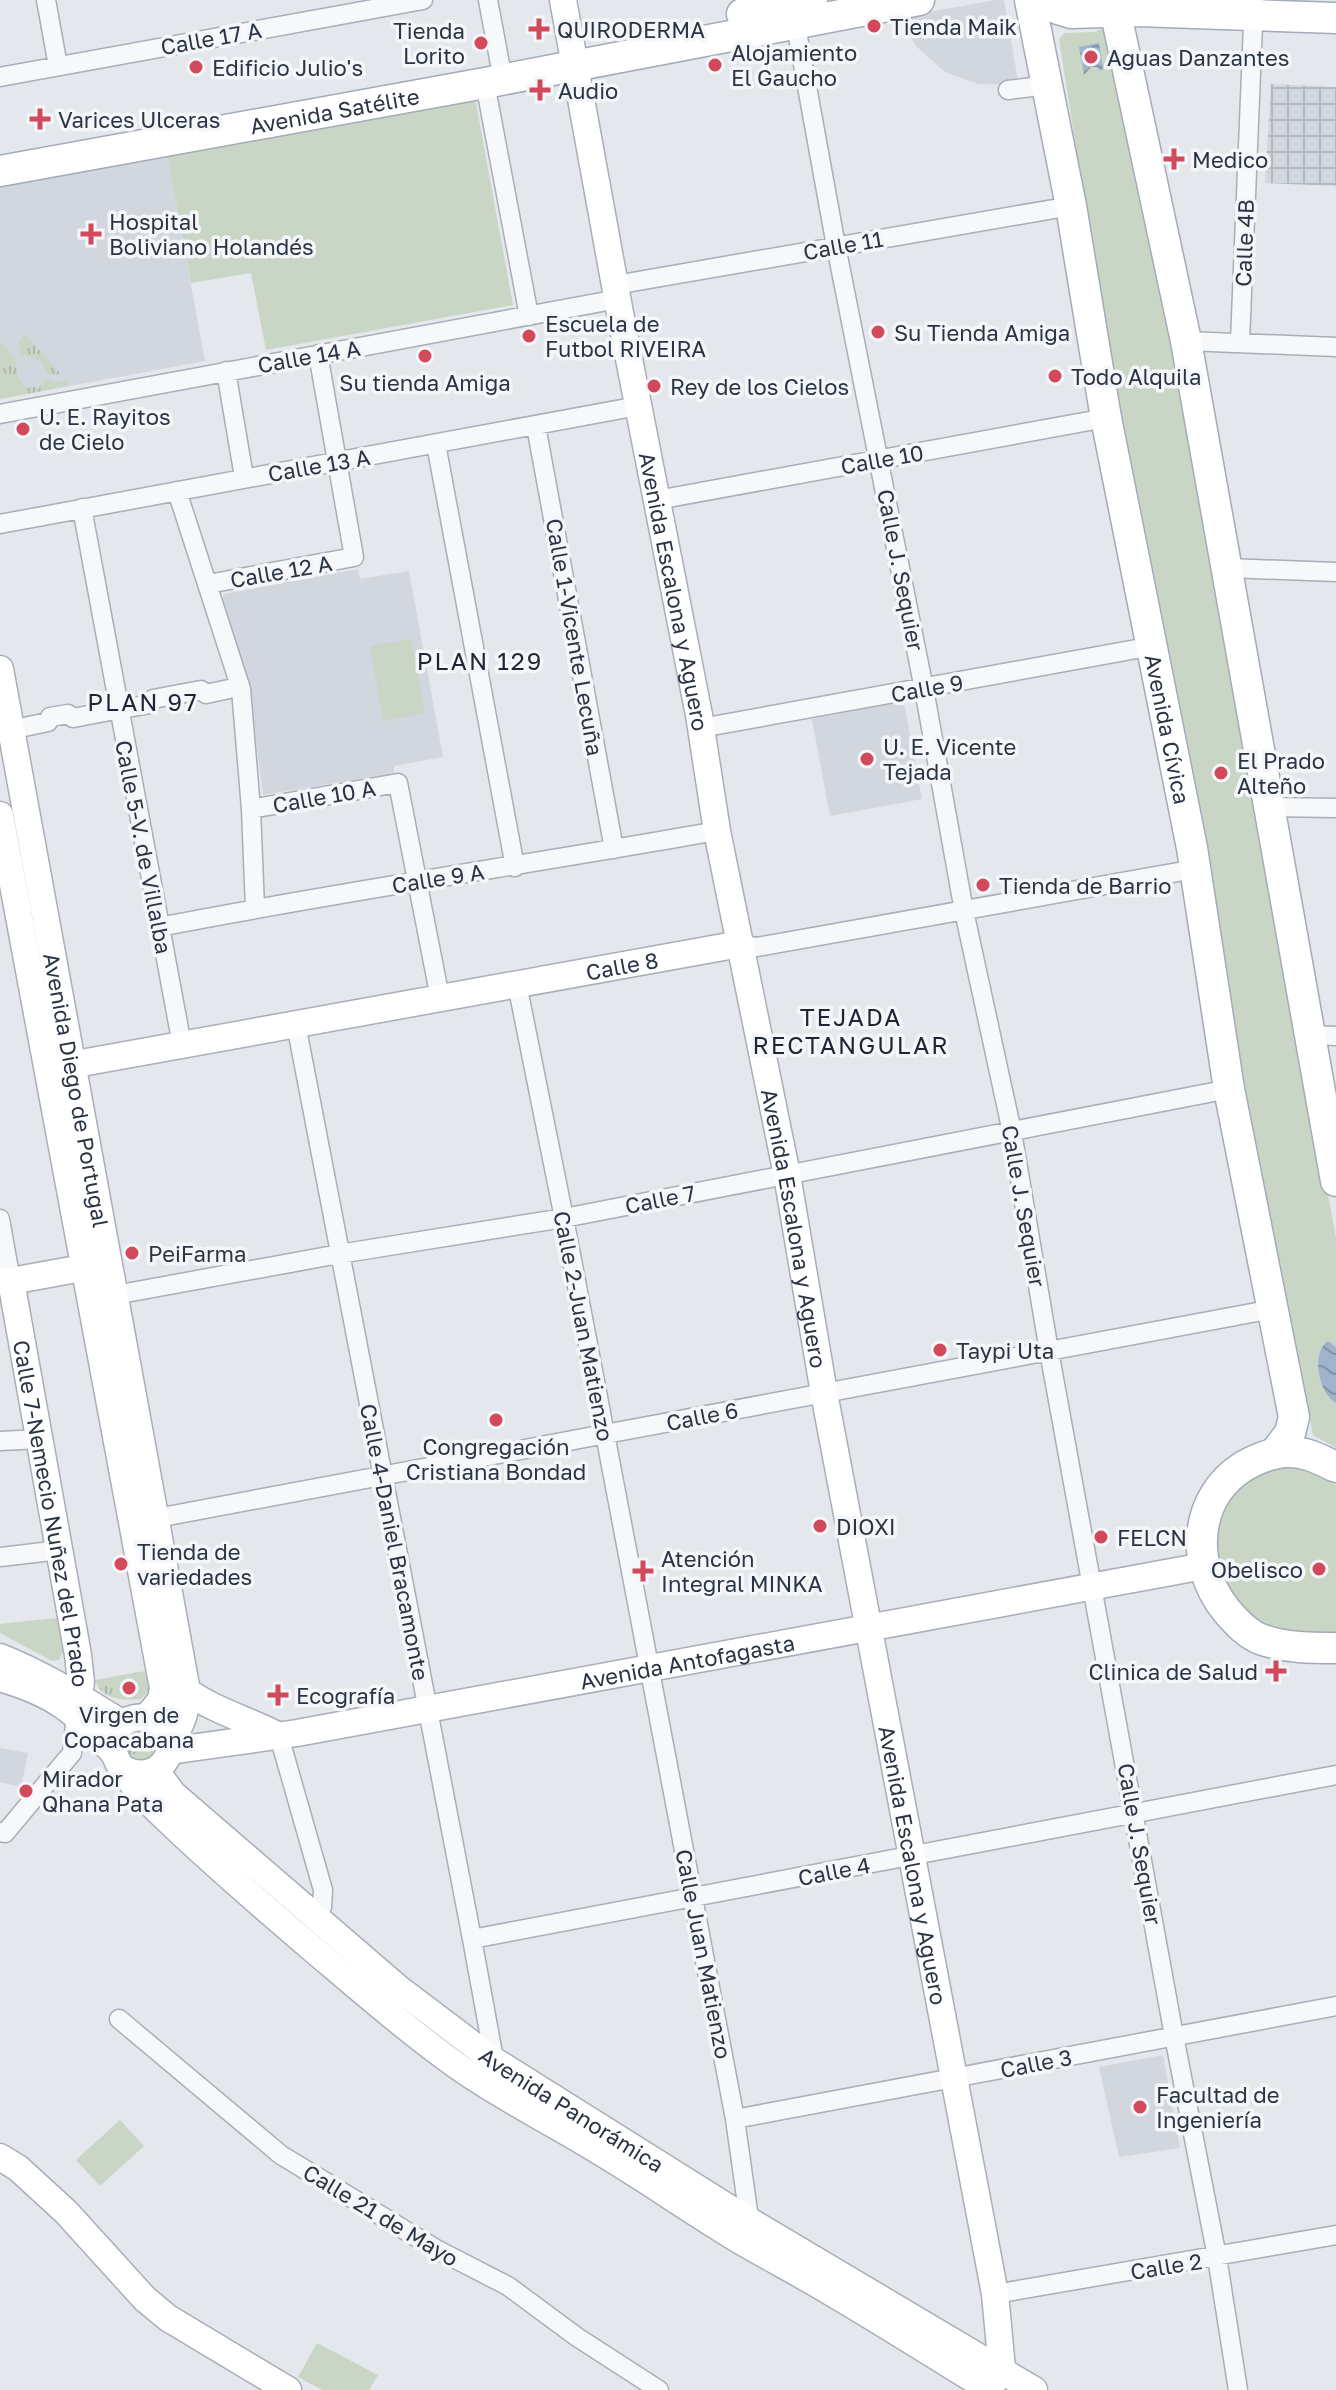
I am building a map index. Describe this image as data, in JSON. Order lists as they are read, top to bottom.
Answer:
{
  "streets": {
    "main road": ["Avenida Satélite", "Avenida Cívica"],
    "street": [
      "Calle 17 A",
      "Calle 4B",
      "Calle 11",
      "Calle 14 A",
      "Calle 10",
      "Calle 13 A",
      "Calle J. Sequier",
      "Calle 12 A",
      "Avenida Escalona y Aguero",
      "Calle 1-Vicente Lecuña",
      "Calle 9",
      "Calle 10 A",
      "Calle 5-V. de Villalba",
      "Calle 9 A",
      "Calle 8",
      "Avenida Diego de Portugal",
      "Calle 7",
      "Calle 2-Juan Matienzo",
      "Calle 6",
      "Calle 7-Nemecio Nuñez del Prado",
      "Calle 4-Daniel Bracamonte",
      "Avenida Antofagasta",
      "Calle 4",
      "Calle Juan Matienzo",
      "Calle 3",
      "Avenida Panorámica",
      "Calle 21 de Mayo",
      "Calle 2"
    ]
  },
  "crossings": [
    ["Avenida Satélite", "Calle J. Sequier"],
    ["Avenida Satélite", "Avenida Escalona y Aguero"],
    ["Calle 11", "Calle 14 A"],
    ["Calle 11", "Calle J. Sequier"],
    ["Calle 11", "Avenida Escalona y Aguero"],
    ["Calle 11", "Avenida Cívica"],
    ["Calle 14 A", "Avenida Escalona y Aguero"],
    ["Calle 10", "Calle J. Sequier"],
    ["Calle 10", "Avenida Escalona y Aguero"],
    ["Calle 10", "Avenida Cívica"],
    ["Calle 13 A", "Calle 12 A"],
    ["Calle 13 A", "Avenida Escalona y Aguero"],
    ["Calle 13 A", "Calle 1-Vicente Lecuña"],
    ["Calle 13 A", "Calle 5-V. de Villalba"],
    ["Calle J. Sequier", "Calle 9"],
    ["Calle J. Sequier", "Calle 8"],
    ["Calle J. Sequier", "Calle 7"],
    ["Calle J. Sequier", "Calle 6"],
    ["Calle J. Sequier", "Avenida Antofagasta"],
    ["Calle J. Sequier", "Calle 4"],
    ["Calle J. Sequier", "Calle 3"],
    ["Calle J. Sequier", "Calle 2"],
    ["Avenida Escalona y Aguero", "Calle 9"],
    ["Avenida Escalona y Aguero", "Calle 9 A"],
    ["Avenida Escalona y Aguero", "Calle 8"],
    ["Avenida Escalona y Aguero", "Calle 7"],
    ["Avenida Escalona y Aguero", "Calle 6"],
    ["Avenida Escalona y Aguero", "Avenida Antofagasta"],
    ["Avenida Escalona y Aguero", "Calle 4"],
    ["Avenida Escalona y Aguero", "Calle 3"],
    ["Avenida Escalona y Aguero", "Avenida Panorámica"],
    ["Avenida Escalona y Aguero", "Calle 2"],
    ["Calle 1-Vicente Lecuña", "Calle 9 A"],
    ["Calle 9", "Avenida Cívica"],
    ["Avenida Cívica", "Calle 8"],
    ["Avenida Cívica", "Calle 7"],
    ["Avenida Cívica", "Calle 6"],
    ["Calle 10 A", "Calle 9 A"],
    ["Calle 5-V. de Villalba", "Calle 9 A"],
    ["Calle 5-V. de Villalba", "Calle 8"],
    ["Calle 8", "Avenida Diego de Portugal"],
    ["Calle 8", "Calle 2-Juan Matienzo"],
    ["Calle 8", "Calle 4-Daniel Bracamonte"],
    ["Avenida Diego de Portugal", "Calle 7"],
    ["Avenida Diego de Portugal", "Calle 6"],
    ["Avenida Diego de Portugal", "Avenida Antofagasta"],
    ["Avenida Diego de Portugal", "Avenida Panorámica"],
    ["Calle 7", "Calle 2-Juan Matienzo"],
    ["Calle 7", "Calle 4-Daniel Bracamonte"],
    ["Calle 2-Juan Matienzo", "Calle 6"],
    ["Calle 2-Juan Matienzo", "Avenida Antofagasta"],
    ["Calle 2-Juan Matienzo", "Calle Juan Matienzo"],
    ["Calle 6", "Calle 4-Daniel Bracamonte"],
    ["Calle 7-Nemecio Nuñez del Prado", "Avenida Panorámica"],
    ["Calle 4-Daniel Bracamonte", "Avenida Antofagasta"],
    ["Calle 4-Daniel Bracamonte", "Calle 4"],
    ["Calle 4-Daniel Bracamonte", "Avenida Panorámica"],
    ["Avenida Antofagasta", "Calle Juan Matienzo"],
    ["Avenida Antofagasta", "Avenida Panorámica"],
    ["Calle 4", "Calle Juan Matienzo"],
    ["Calle Juan Matienzo", "Calle 3"],
    ["Calle Juan Matienzo", "Avenida Panorámica"]
  ],
  "districts": ["PLAN 129", "PLAN 97", "TEJADA RECTANGULAR"],
  "places": {
    "other": [
      "Tienda Maik",
      "Tienda Lorito",
      "Aguas Danzantes",
      "Alojamiento El Gaucho",
      "Edificio Julio's",
      "Su Tienda Amiga",
      "Escuela de Futbol RIVEIRA",
      "Su tienda Amiga",
      "Todo Alquila",
      "Rey de los Cielos",
      "U. E. Rayitos de Cielo",
      "U. E. Vicente Tejada",
      "El Prado Alteño",
      "Tienda de Barrio",
      "PeiFarma",
      "Taypi Uta",
      "Congregación Cristiana Bondad",
      "DIOXI",
      "FELCN",
      "Tienda de variedades",
      "Obelisco",
      "Virgen de Copacabana",
      "Mirador Qhana Pata",
      "Facultad de Ingeniería"
    ],
    "health": [
      "QUIRODERMA",
      "Audio",
      "Varices Ulceras",
      "Medico",
      "Hospital Boliviano Holandés",
      "Atención Integral MINKA",
      "Clinica de Salud",
      "Ecografía"
    ]
  }
}
